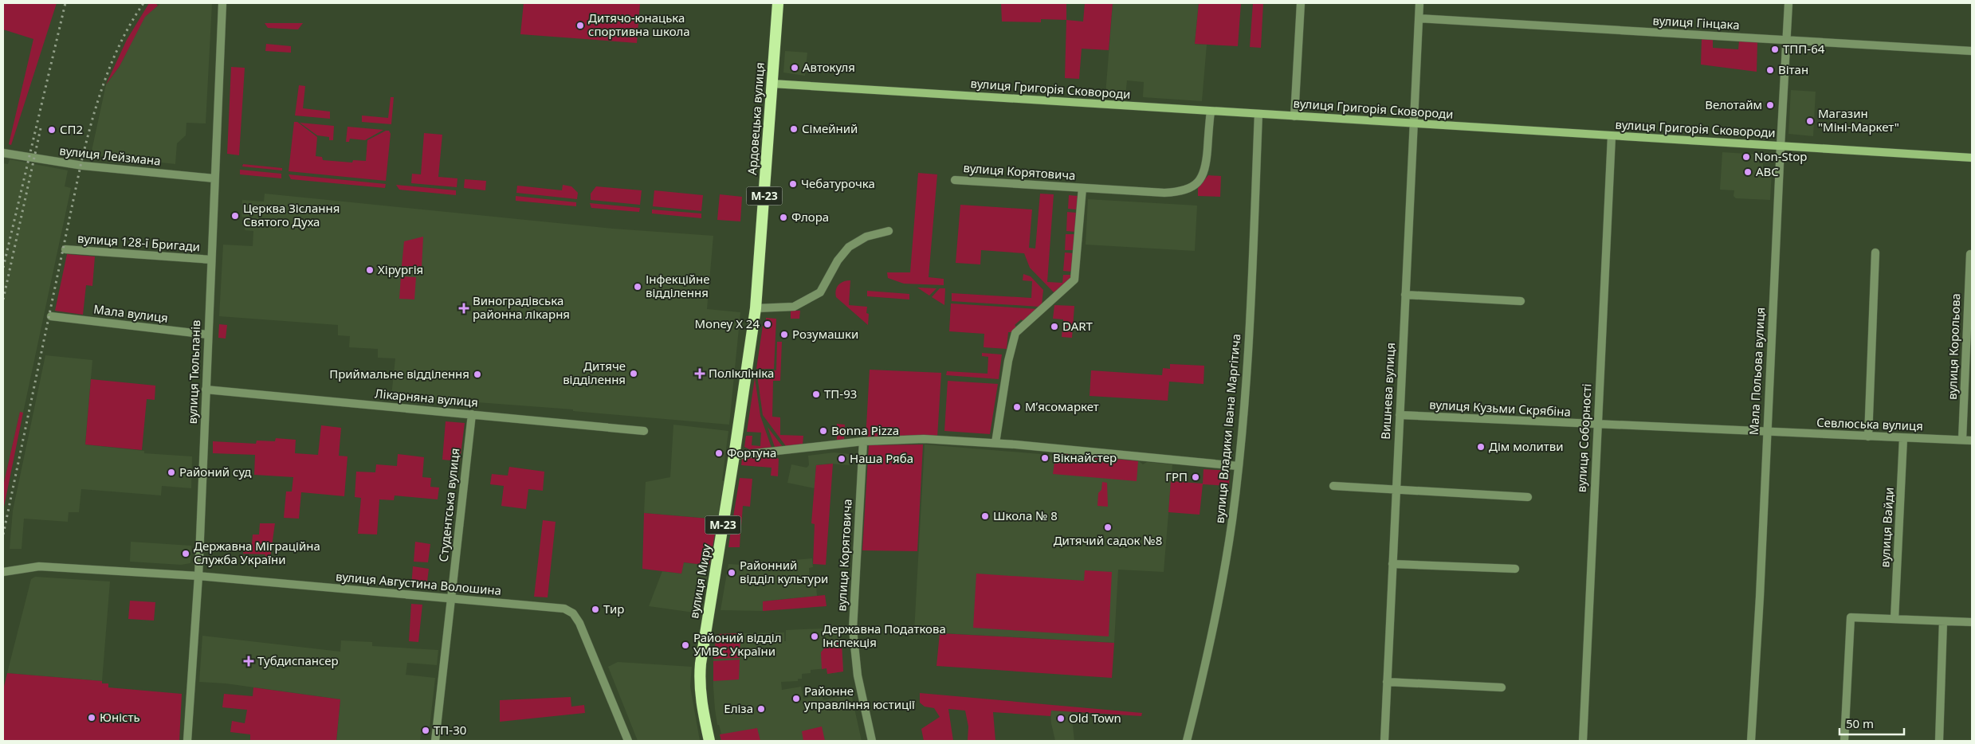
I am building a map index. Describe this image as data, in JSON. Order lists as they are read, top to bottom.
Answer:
{
  "streets": {
    "highway": ["Ардовецька вулиця", "М-23", "вулиця Миру"],
    "main road": ["вулиця Григорія Сковороди"],
    "street": [
      "вулиця Гінцака",
      "вулиця Лейзмана",
      "вулиця Корятовича",
      "вулиця 128-ї Бригади",
      "Мала вулиця",
      "вулиця Корольова",
      "Мала Польова вулиця",
      "вулиця Тюльпанів",
      "Вишнева вулиця",
      "Лікарняна вулиця",
      "вулиця Кузьми Скрябіна",
      "Севлюська вулиця",
      "вулиця Владики Івана Маргітича",
      "вулиця Соборності",
      "Студентська вулиця",
      "вулиця Вайди",
      "вулиця Августина Волошина"
    ]
  },
  "crossings": [
    ["вулиця Гінцака", "Мала Польова вулиця"],
    ["вулиця Гінцака", "Вишнева вулиця"],
    ["вулиця Григорія Сковороди", "Ардовецька вулиця"],
    ["вулиця Григорія Сковороди", "вулиця Корятовича"],
    ["вулиця Григорія Сковороди", "Мала Польова вулиця"],
    ["вулиця Григорія Сковороди", "Вишнева вулиця"],
    ["вулиця Григорія Сковороди", "вулиця Владики Івана Маргітича"],
    ["вулиця Григорія Сковороди", "вулиця Соборності"],
    ["Ардовецька вулиця", "вулиця Миру"],
    ["вулиця Лейзмана", "вулиця Тюльпанів"],
    ["вулиця 128-ї Бригади", "вулиця Тюльпанів"],
    ["Мала вулиця", "вулиця Тюльпанів"],
    ["вулиця Корольова", "Севлюська вулиця"],
    ["Мала Польова вулиця", "вулиця Кузьми Скрябіна"],
    ["Мала Польова вулиця", "Севлюська вулиця"],
    ["вулиця Тюльпанів", "Лікарняна вулиця"],
    ["вулиця Тюльпанів", "вулиця Августина Волошина"],
    ["Вишнева вулиця", "вулиця Кузьми Скрябіна"],
    ["Лікарняна вулиця", "Студентська вулиця"],
    ["вулиця Кузьми Скрябіна", "Севлюська вулиця"],
    ["вулиця Кузьми Скрябіна", "вулиця Соборності"],
    ["Севлюська вулиця", "вулиця Вайди"],
    ["Студентська вулиця", "вулиця Августина Волошина"]
  ],
  "places": {
    "other": [
      "Дитячо-юнацька спортивна школа",
      "ТПП-64",
      "Автокуля",
      "Вітан",
      "Велотайм",
      "Магазин \"Міні-Маркет\"",
      "Сімейний",
      "СП2",
      "Non-Stop",
      "ABC",
      "Чебатурочка",
      "Церква Зіслання Святого Духа",
      "Флора",
      "Хірургія",
      "Інфекційне відділення",
      "Money X 24",
      "DART",
      "Розумашки",
      "Дитяче відділення",
      "Приймальне відділення",
      "ТП-93",
      "Мʼясомаркет",
      "Bonna Pizza",
      "Дім молитви",
      "Фортуна",
      "Вікнайстер",
      "Наша Ряба",
      "Районий суд",
      "ГРП",
      "Школа № 8",
      "Дитячий садок №8",
      "Державна Міграційна Служба України",
      "Районний відділ культури",
      "Тир",
      "Державна Податкова Інспекція",
      "Районий відділ УМВС України",
      "Районне управління юстиції",
      "Еліза",
      "Юність",
      "Old Town",
      "ТП-30"
    ],
    "health": ["Виноградівська районна лікарня", "Поліклініка", "Тубдиспансер"]
  },
  "scale_bar": "50 m"
}
